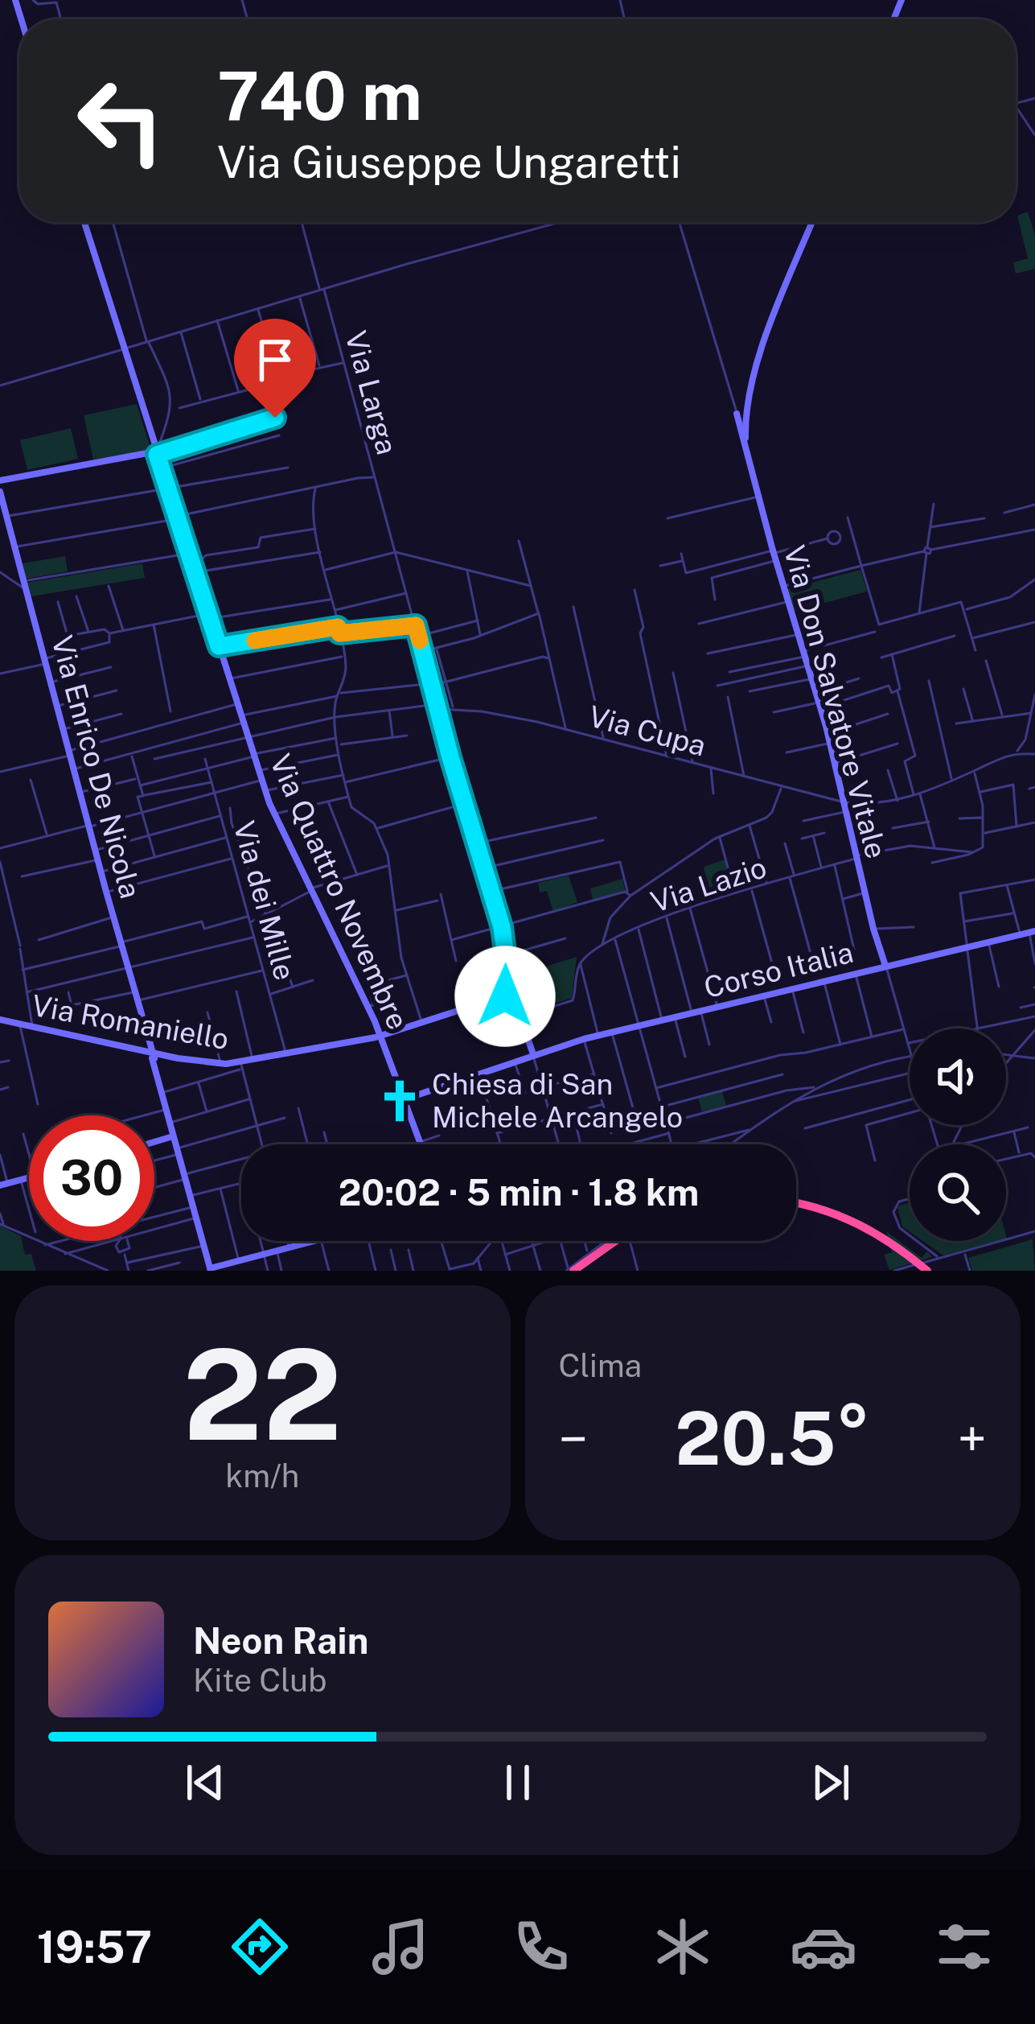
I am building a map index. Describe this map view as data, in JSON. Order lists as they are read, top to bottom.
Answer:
{
  "streets": {
    "street": [
      "Via Larga",
      "Via Don Salvatore Vitale",
      "Via Cupa",
      "Via Enrico De Nicola",
      "Via Lazio",
      "Via Quattro Novembre",
      "Via dei Mille",
      "Corso Italia",
      "Via Romaniello"
    ]
  },
  "crossings": [
    ["Via Larga", "Via Enrico De Nicola"],
    ["Via Larga", "Via Quattro Novembre"],
    ["Via Don Salvatore Vitale", "Via Cupa"],
    ["Via Don Salvatore Vitale", "Via Lazio"],
    ["Via Don Salvatore Vitale", "Corso Italia"],
    ["Via Cupa", "Via Quattro Novembre"],
    ["Via Enrico De Nicola", "Via Romaniello"],
    ["Via Quattro Novembre", "Corso Italia"],
    ["Via Quattro Novembre", "Via Romaniello"],
    ["Via dei Mille", "Via Romaniello"]
  ],
  "places": {
    "church": ["Chiesa di San Michele Arcangelo"]
  },
  "page": {
    "turn": ["740 m", "Via Giuseppe Ungaretti"],
    "limit": "30",
    "trip": "20:02 · 5 min · 1.8 km",
    "tile": [
      ["22", "km/h"],
      "Clima"
    ],
    "heat": ["−", "20.5°", "+"],
    "song": ["Neon Rain", "Kite Club"],
    "tabs": "19:57"
  }
}
